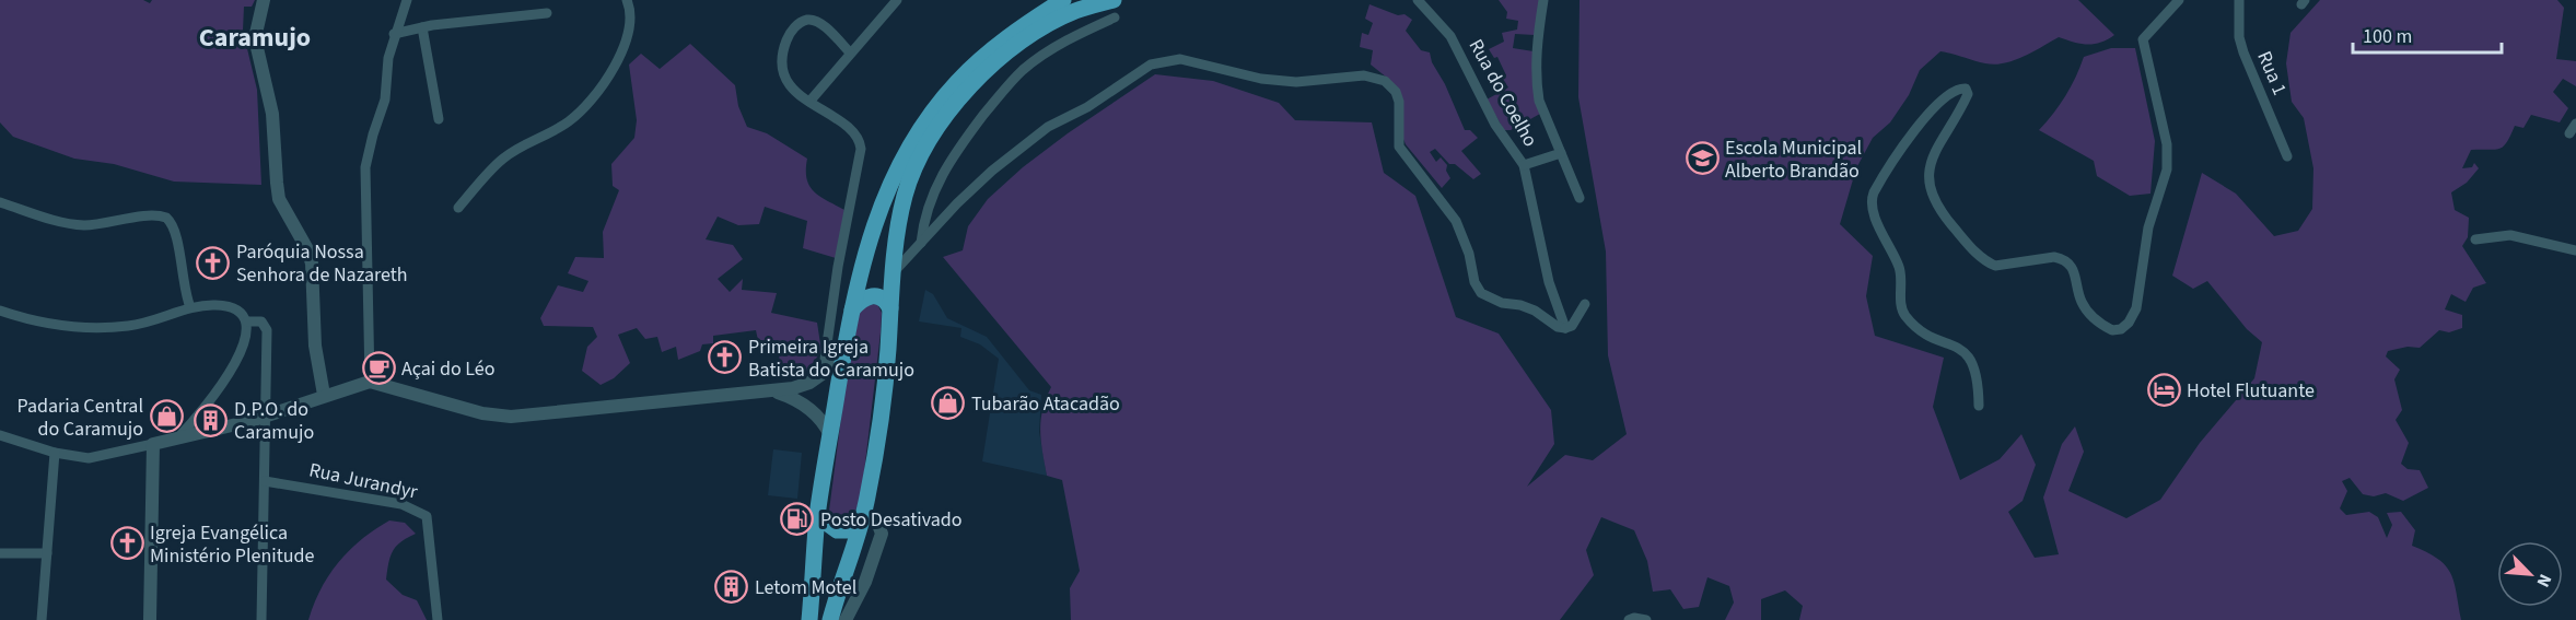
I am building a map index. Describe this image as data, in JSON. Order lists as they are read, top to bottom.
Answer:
{
  "streets": {
    "street": ["Rua 1", "Rua do Coelho", "Rua Jurandyr"]
  },
  "districts": ["Caramujo"],
  "places": {
    "school or university": ["Escola Municipal Alberto Brandão"],
    "church": ["Paróquia Nossa Senhora de Nazareth", "Primeira Igreja Batista do Caramujo", "Igreja Evangélica Ministério Plenitude"],
    "cafe": ["Açai do Léo"],
    "hotel": ["Hotel Flutuante"],
    "shop": ["Tubarão Atacadão", "Padaria Central do Caramujo"],
    "building": ["D.P.O. do Caramujo", "Letom Motel"],
    "fuel station": ["Posto Desativado"]
  },
  "scale_bar": "100 m",
  "north": "bottom right"
}
